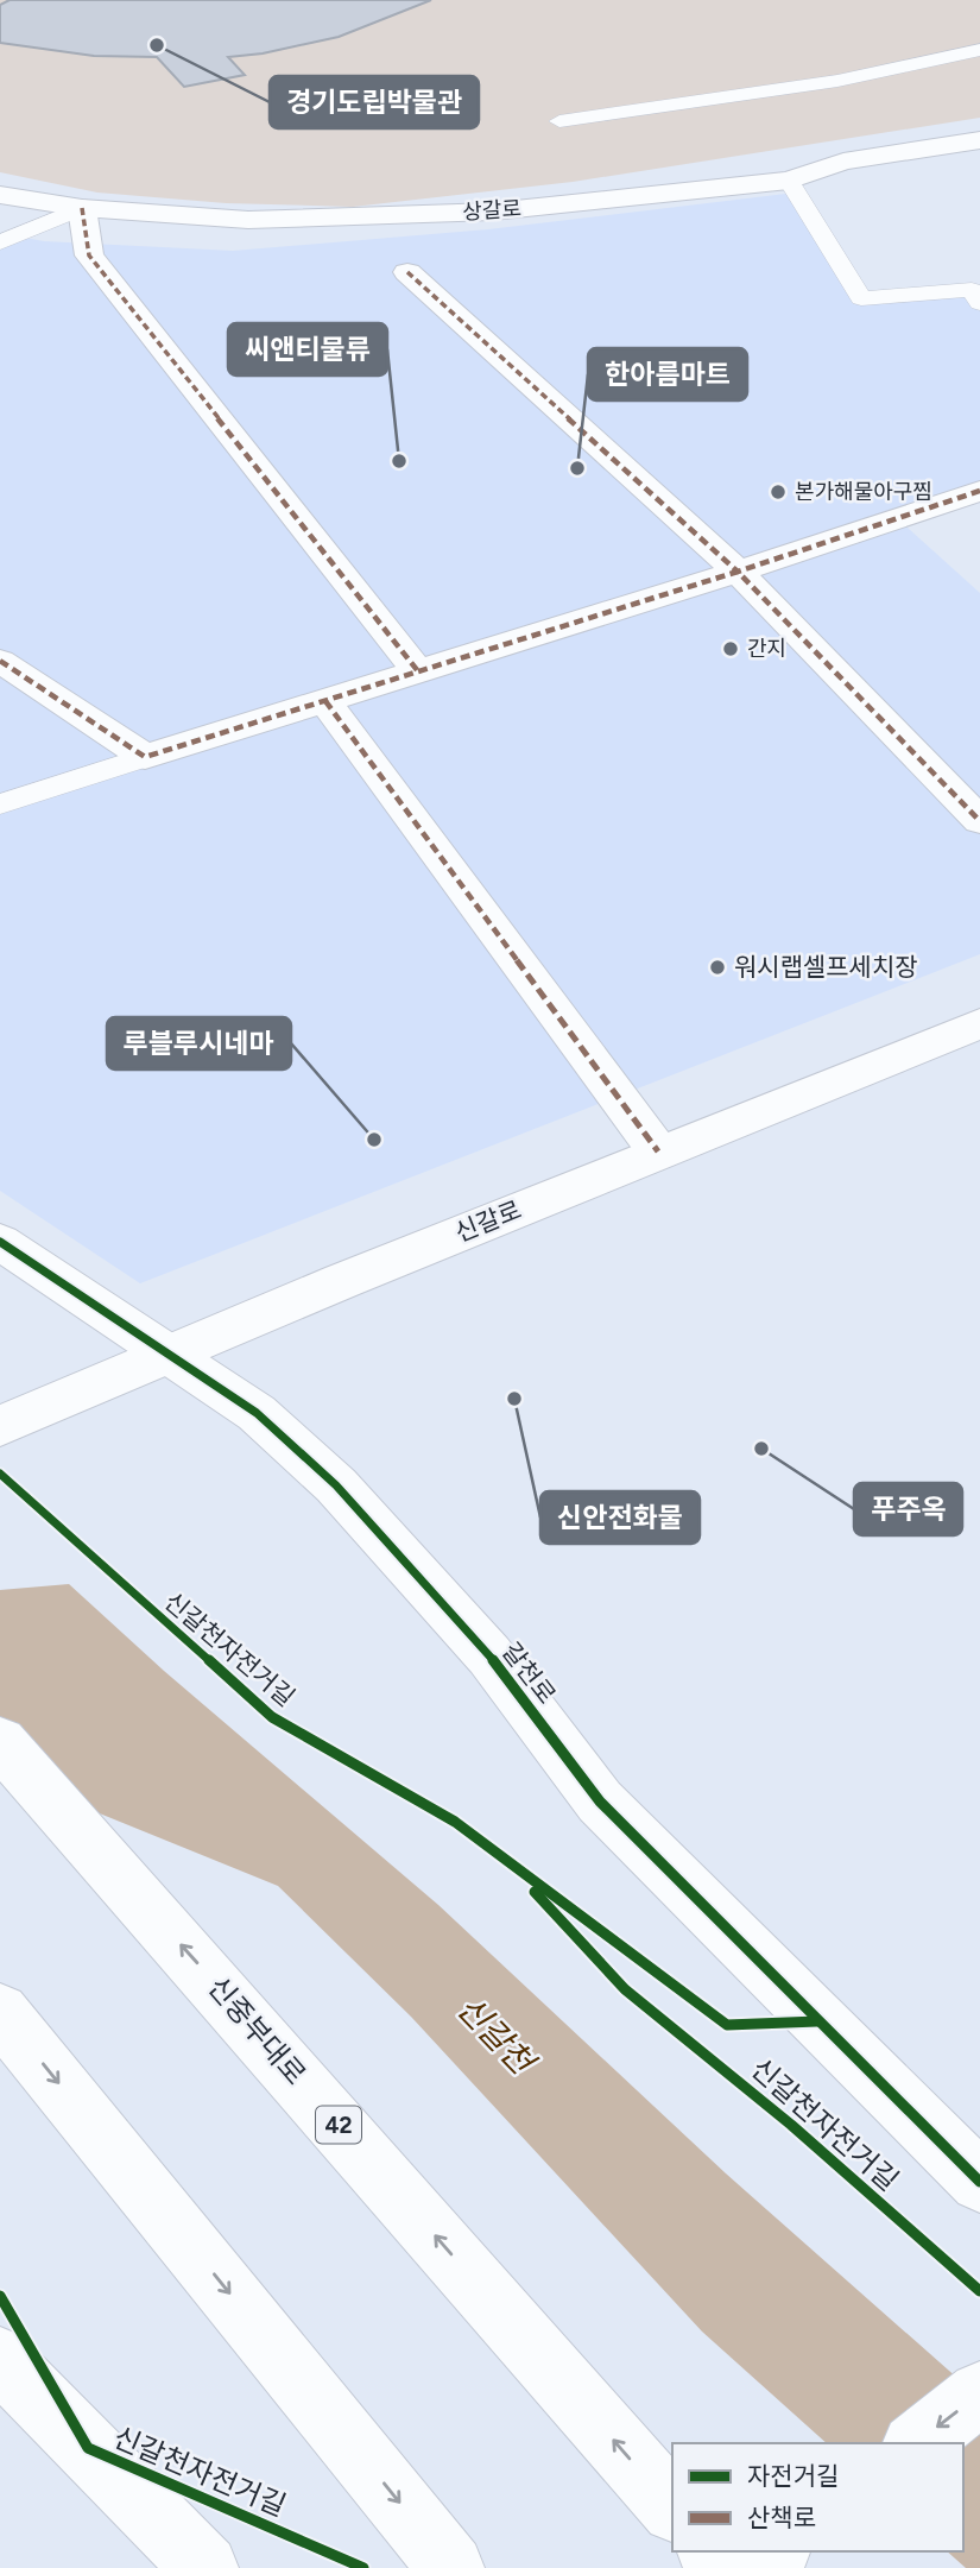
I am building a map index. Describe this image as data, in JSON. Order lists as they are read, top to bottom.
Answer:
{
  "streets": {
    "main road": [
      "상갈로",
      "신갈로",
      "갈천로",
      "신중부대로",
      "42"
    ],
    "cycle path": ["신갈천자전거길"]
  },
  "crossings": [
    ["신갈로", "갈천로"]
  ],
  "water": ["신갈천"],
  "places": [
    "경기도립박물관",
    "씨앤티물류",
    "한아름마트",
    "본가해물아구찜",
    "간지",
    "워시랩셀프세치장",
    "루블루시네마",
    "신안전화물",
    "푸주옥"
  ],
  "legend": ["자전거길", "산책로"]
}
